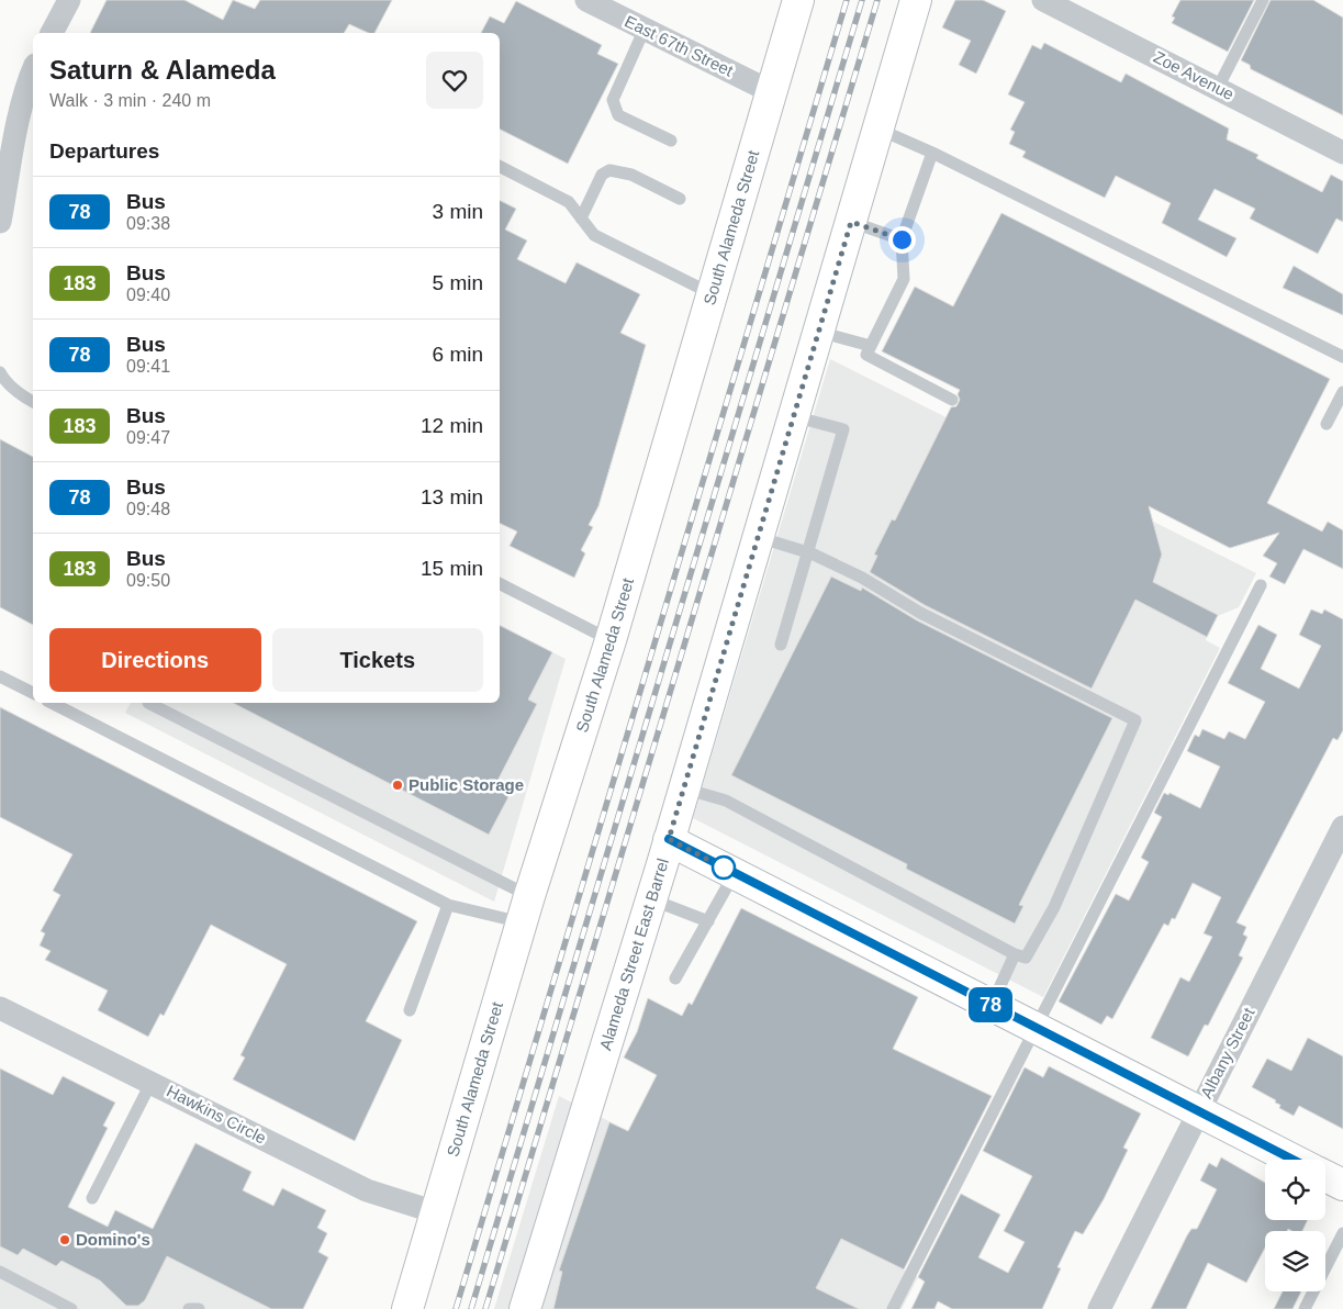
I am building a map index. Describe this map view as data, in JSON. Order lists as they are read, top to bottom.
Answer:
{
  "streets": {
    "street": [
      "East 67th Street",
      "Zoe Avenue",
      "South Alameda Street",
      "Alameda Street East Barrel",
      "Albany Street",
      "Hawkins Circle"
    ]
  },
  "crossings": [
    ["East 67th Street", "South Alameda Street"],
    ["South Alameda Street", "Hawkins Circle"]
  ],
  "places": ["Public Storage", "Domino's"],
  "lines": ["bus line 78"],
  "page": {
    "on_map": "78",
    "heading": [
      ["Saturn & Alameda", "Walk · 3 min · 240 m"],
      "Departures"
    ],
    "list": [
      {
        "mark": "78",
        "name": "Bus",
        "note": "09:38",
        "value": "3 min"
      },
      {
        "mark": "183",
        "name": "Bus",
        "note": "09:40",
        "value": "5 min"
      },
      {
        "mark": "78",
        "name": "Bus",
        "note": "09:41",
        "value": "6 min"
      },
      {
        "mark": "183",
        "name": "Bus",
        "note": "09:47",
        "value": "12 min"
      },
      {
        "mark": "78",
        "name": "Bus",
        "note": "09:48",
        "value": "13 min"
      },
      {
        "mark": "183",
        "name": "Bus",
        "note": "09:50",
        "value": "15 min"
      }
    ],
    "buttons": ["Directions", "Tickets"]
  }
}
